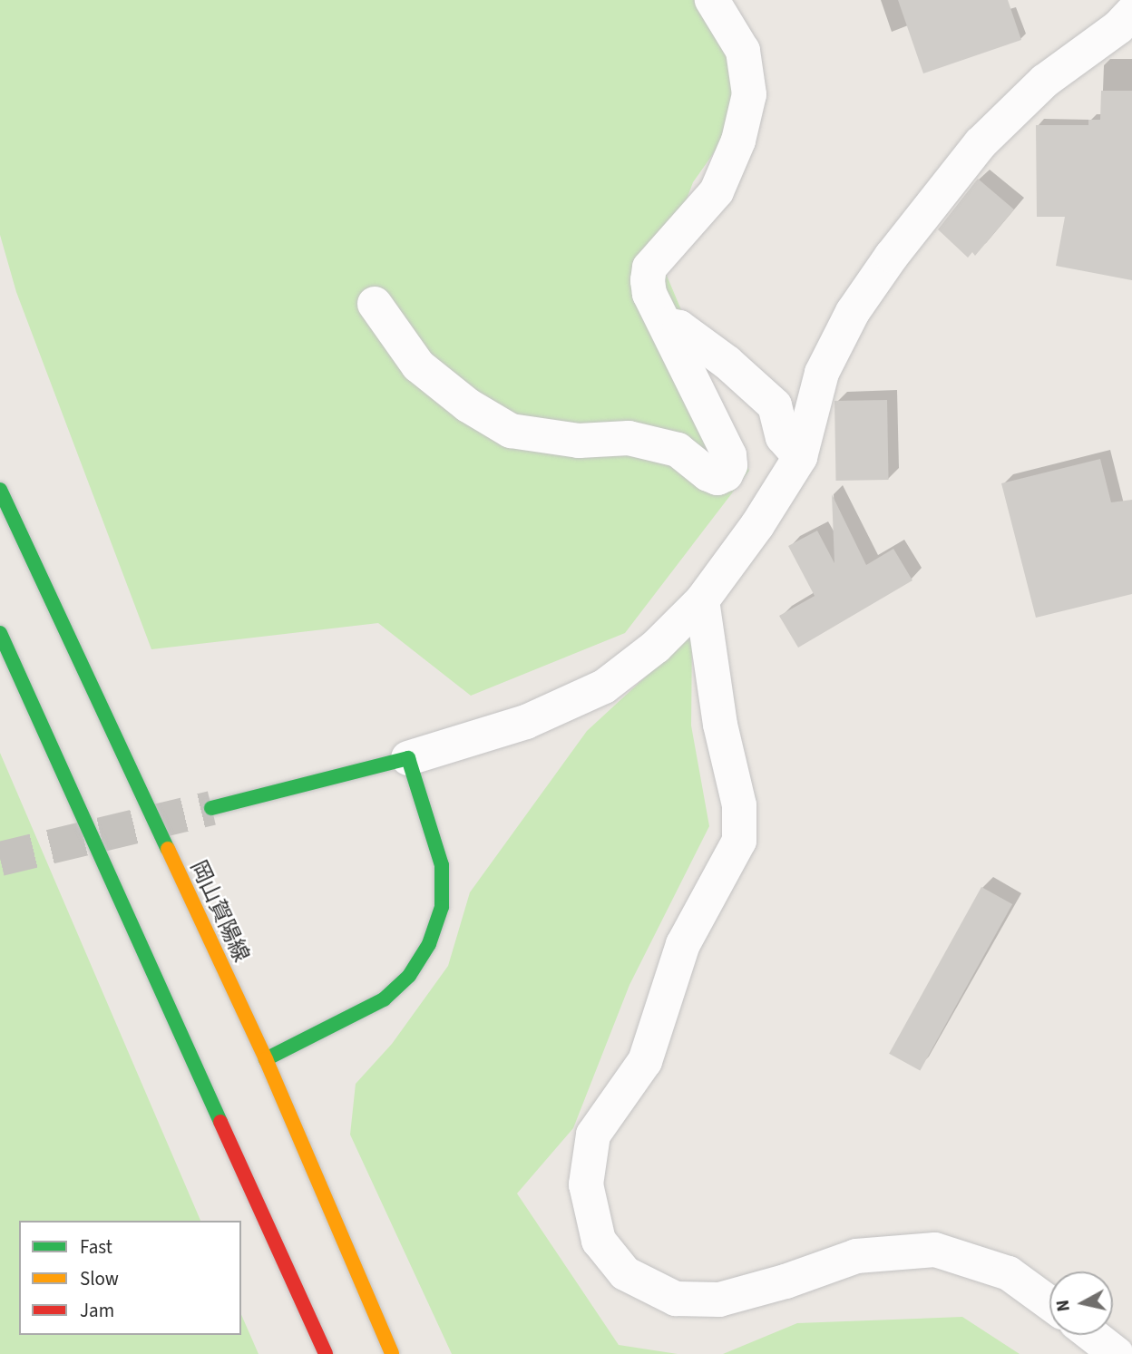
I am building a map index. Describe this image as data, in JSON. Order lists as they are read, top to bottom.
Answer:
{
  "streets": {
    "main road": ["岡山賀陽線"]
  },
  "legend": ["Fast", "Slow", "Jam"],
  "north": "left"
}
